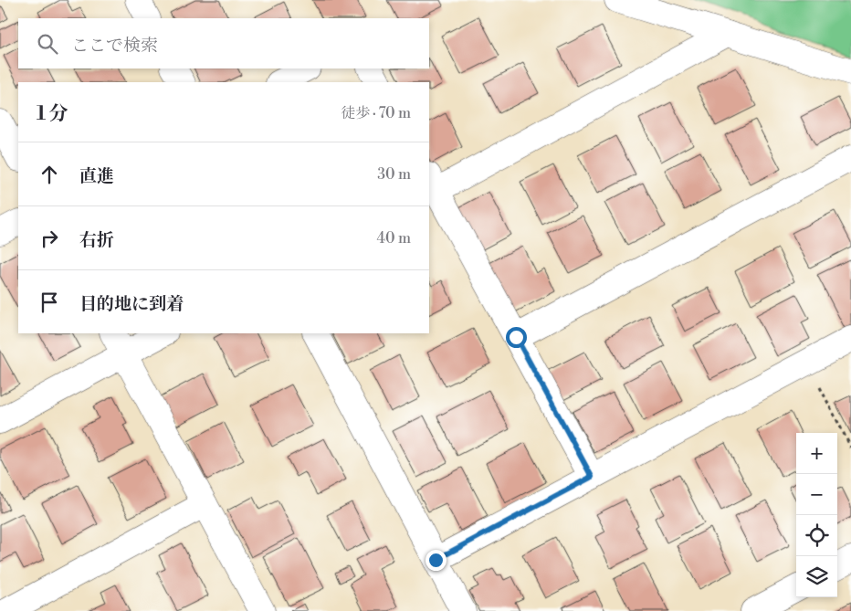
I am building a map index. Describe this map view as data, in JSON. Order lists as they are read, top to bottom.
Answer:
{
  "page": {
    "search": "ここで検索",
    "heading": ["1 分", "徒歩 · 70 m"],
    "list": [
      ["直進", "30 m"],
      ["右折", "40 m"],
      "目的地に到着"
    ],
    "map_buttons": ["+", "−"]
  }
}
